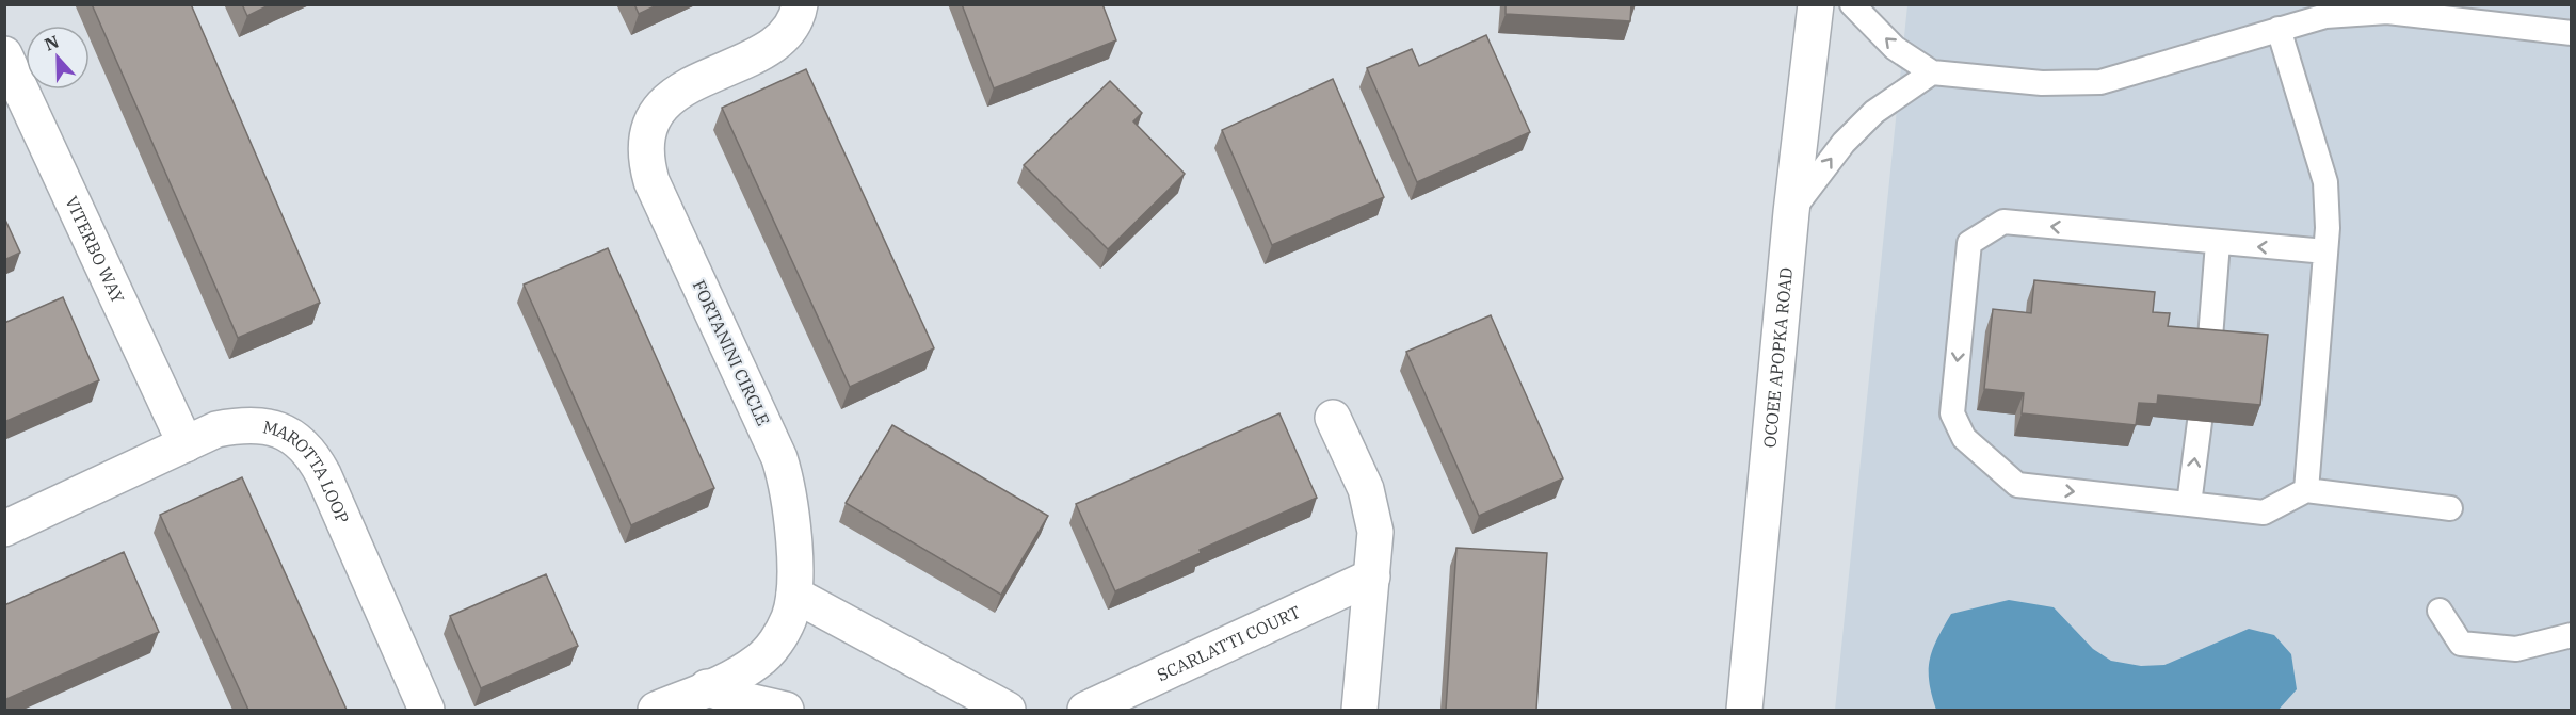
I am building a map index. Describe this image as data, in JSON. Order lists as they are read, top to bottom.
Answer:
{
  "streets": {
    "street": [
      "VITERBO WAY",
      "FORTANINI CIRCLE",
      "OCOEE APOPKA ROAD",
      "MAROTTA LOOP",
      "SCARLATTI COURT"
    ]
  },
  "crossings": [
    ["VITERBO WAY", "MAROTTA LOOP"]
  ],
  "north": "top"
}
